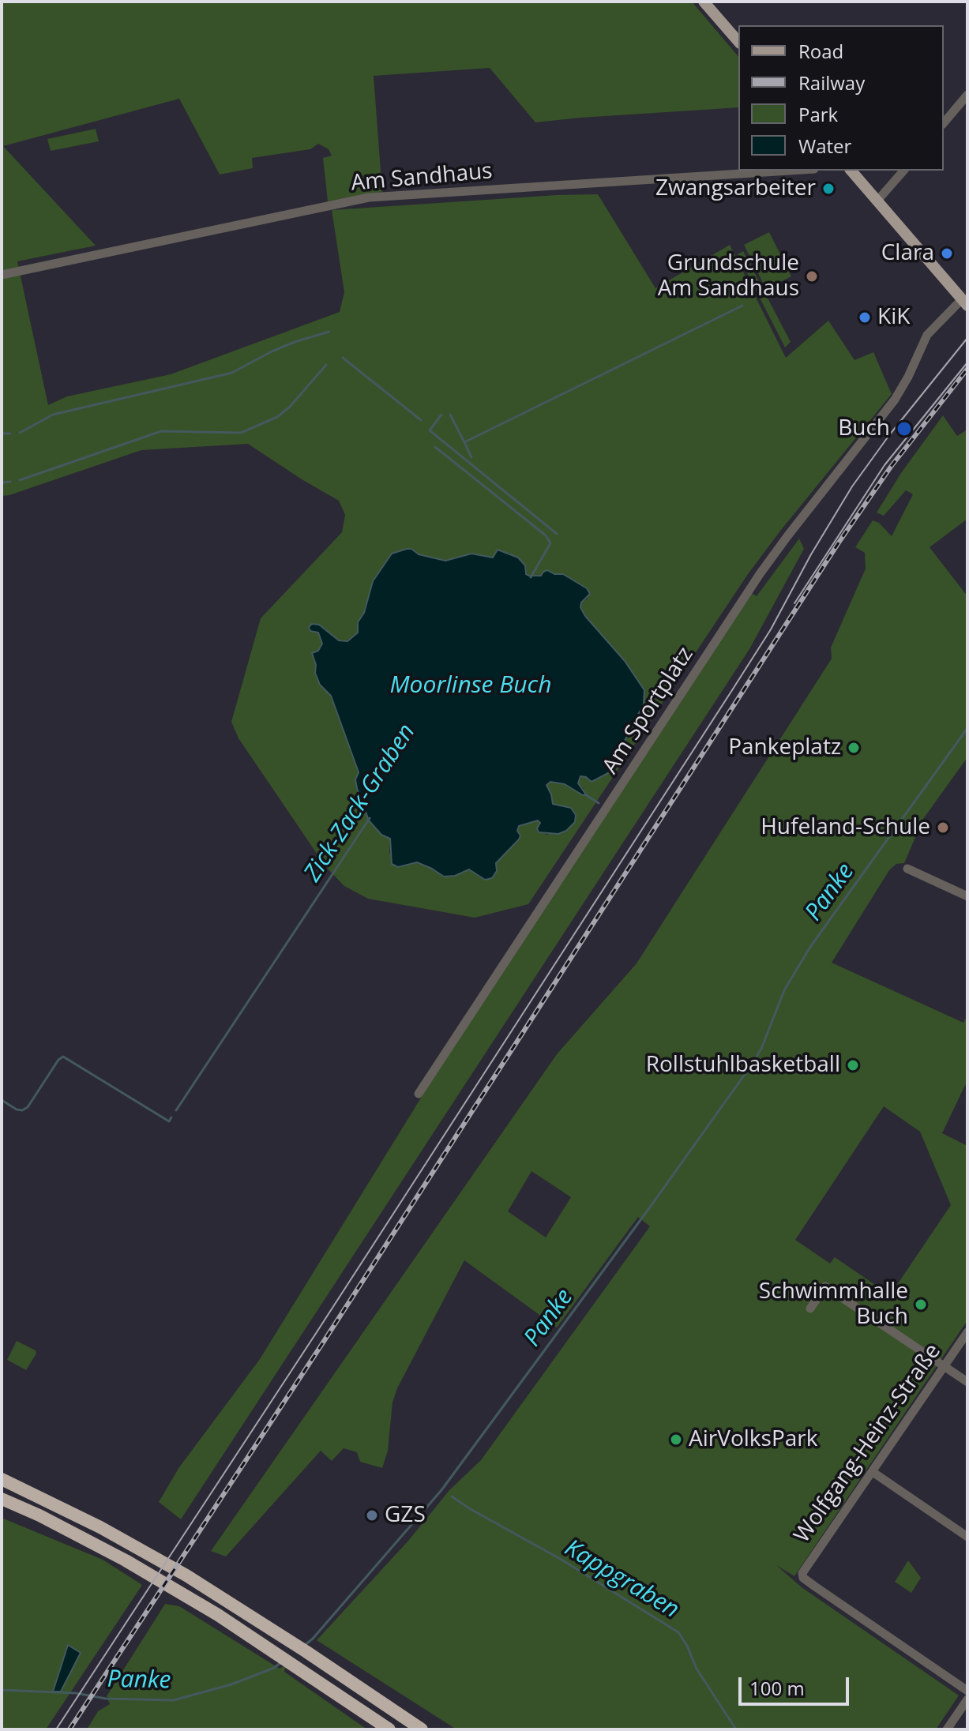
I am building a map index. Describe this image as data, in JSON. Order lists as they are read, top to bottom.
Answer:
{
  "streets": {
    "street": ["Am Sandhaus", "Am Sportplatz", "Wolfgang-Heinz-Straße"]
  },
  "water": [
    "Moorlinse Buch",
    "Zick-Zack-Graben",
    "Panke",
    "Kappgraben"
  ],
  "places": [
    "Zwangsarbeiter",
    "Clara",
    "Grundschule Am Sandhaus",
    "KiK",
    "Buch",
    "Pankeplatz",
    "Hufeland-Schule",
    "Rollstuhlbasketball",
    "Schwimmhalle Buch",
    "AirVolksPark",
    "GZS"
  ],
  "legend": [
    "Road",
    "Railway",
    "Park",
    "Water"
  ],
  "scale_bar": "100 m"
}
